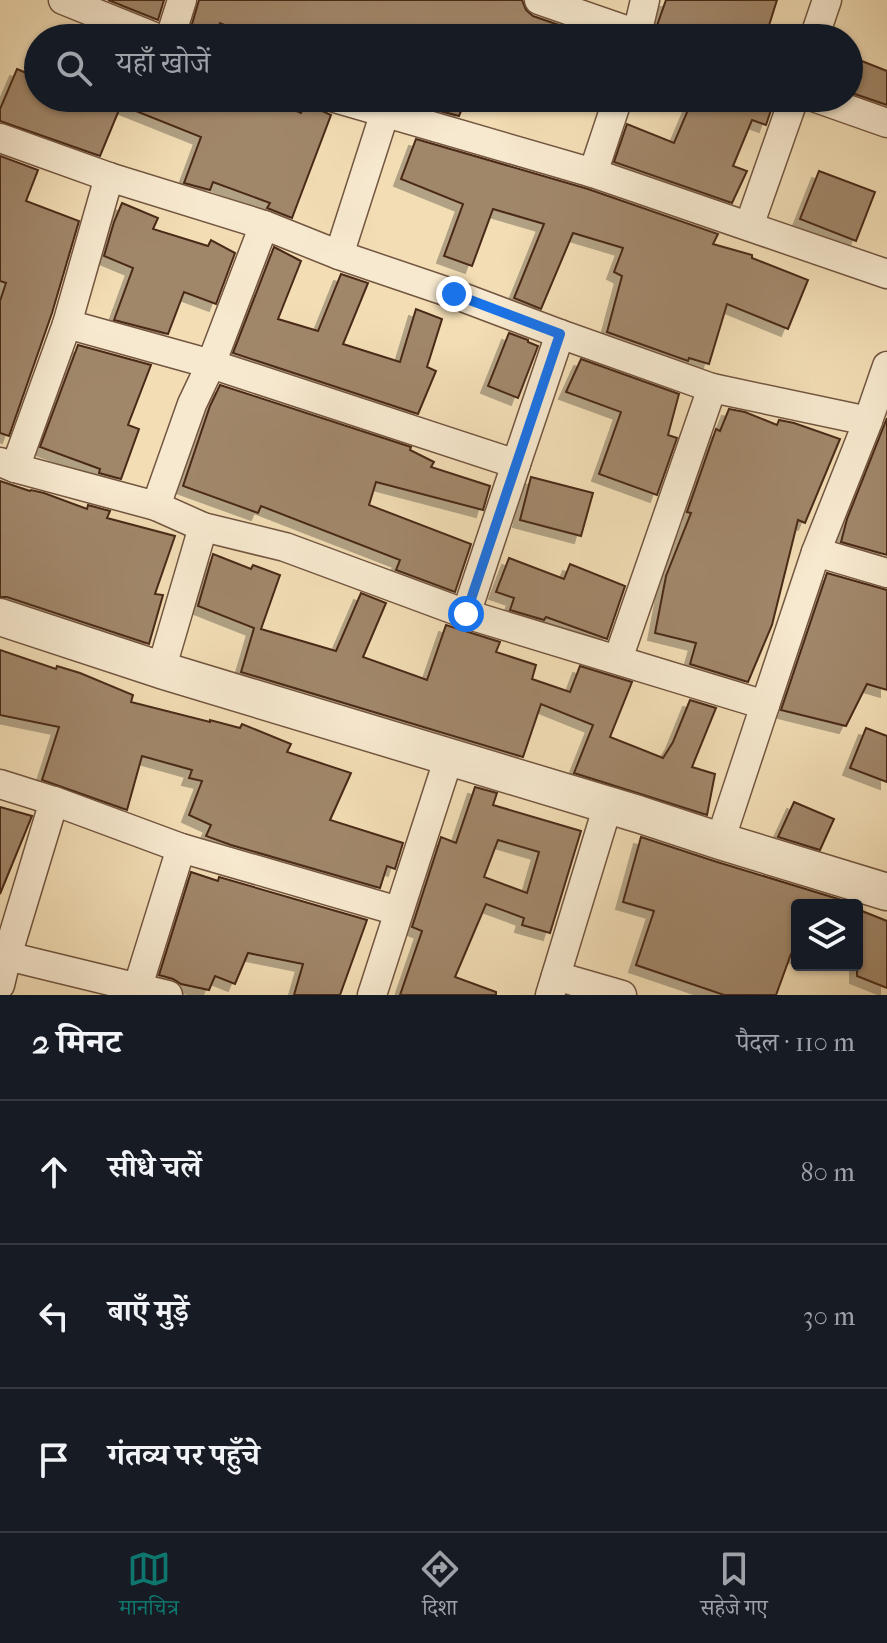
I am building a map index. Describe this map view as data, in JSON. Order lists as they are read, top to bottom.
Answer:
{
  "page": {
    "search": "यहाँ खोजें",
    "heading": ["2 मिनट", "पैदल · 110 m"],
    "list": [
      ["सीधे चलें", "80 m"],
      ["बाएँ मुड़ें", "30 m"],
      "गंतव्य पर पहुँचे"
    ],
    "nav": ["मानचित्र", "दिशा", "सहेजे गए"]
  }
}
